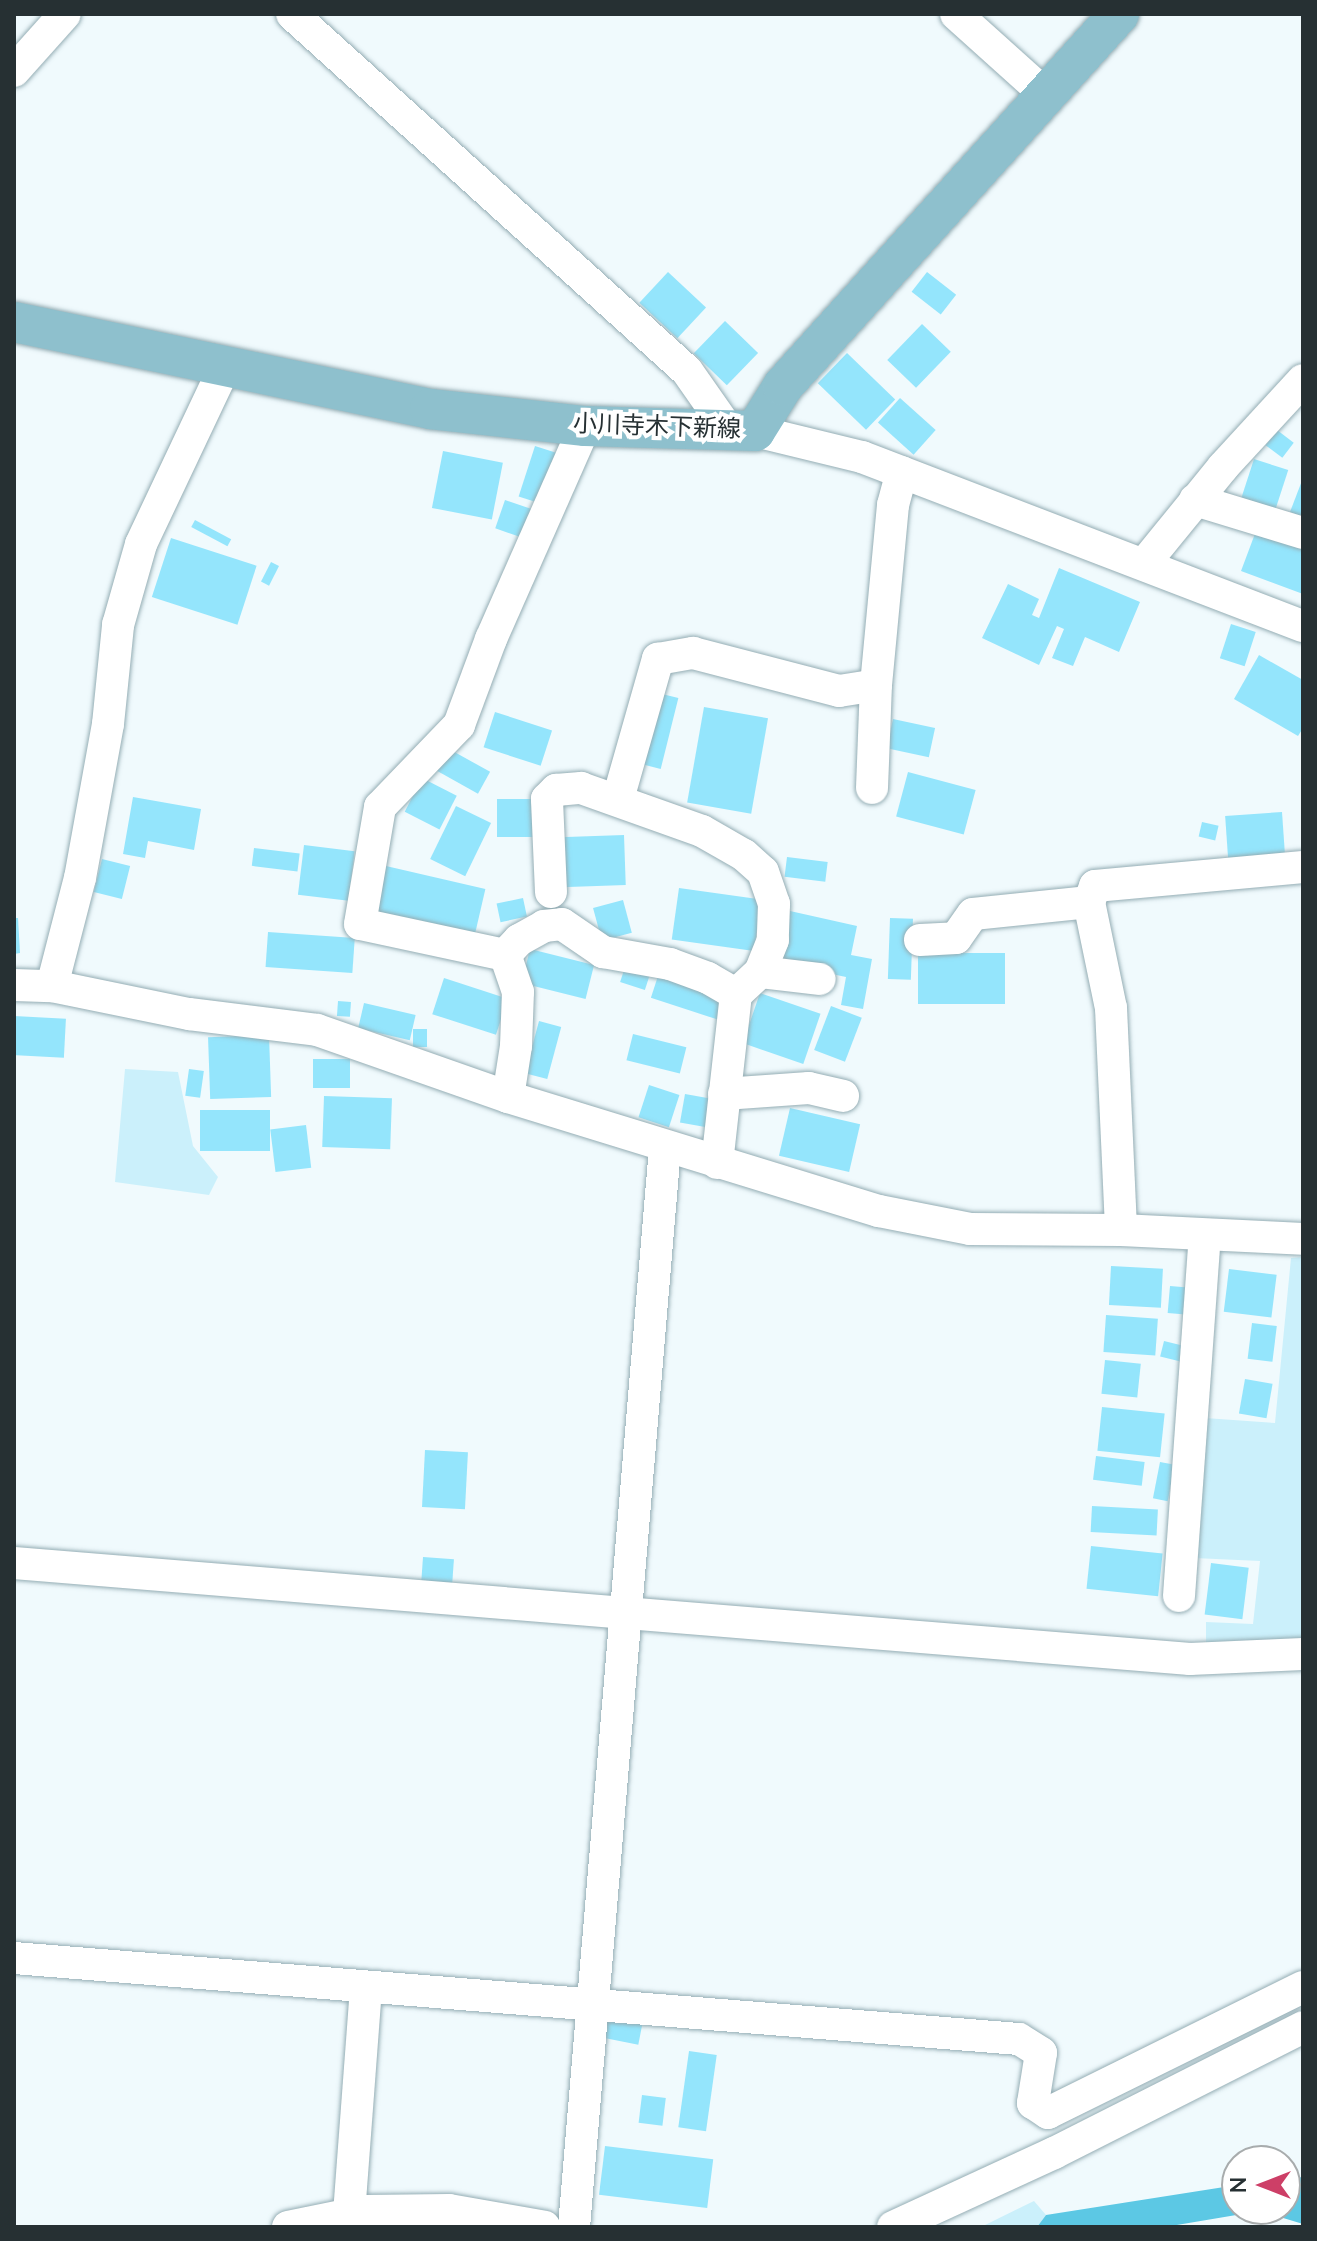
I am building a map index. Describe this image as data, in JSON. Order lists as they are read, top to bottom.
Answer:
{
  "streets": {
    "main road": ["小川寺木下新線"]
  },
  "north": "left"
}
